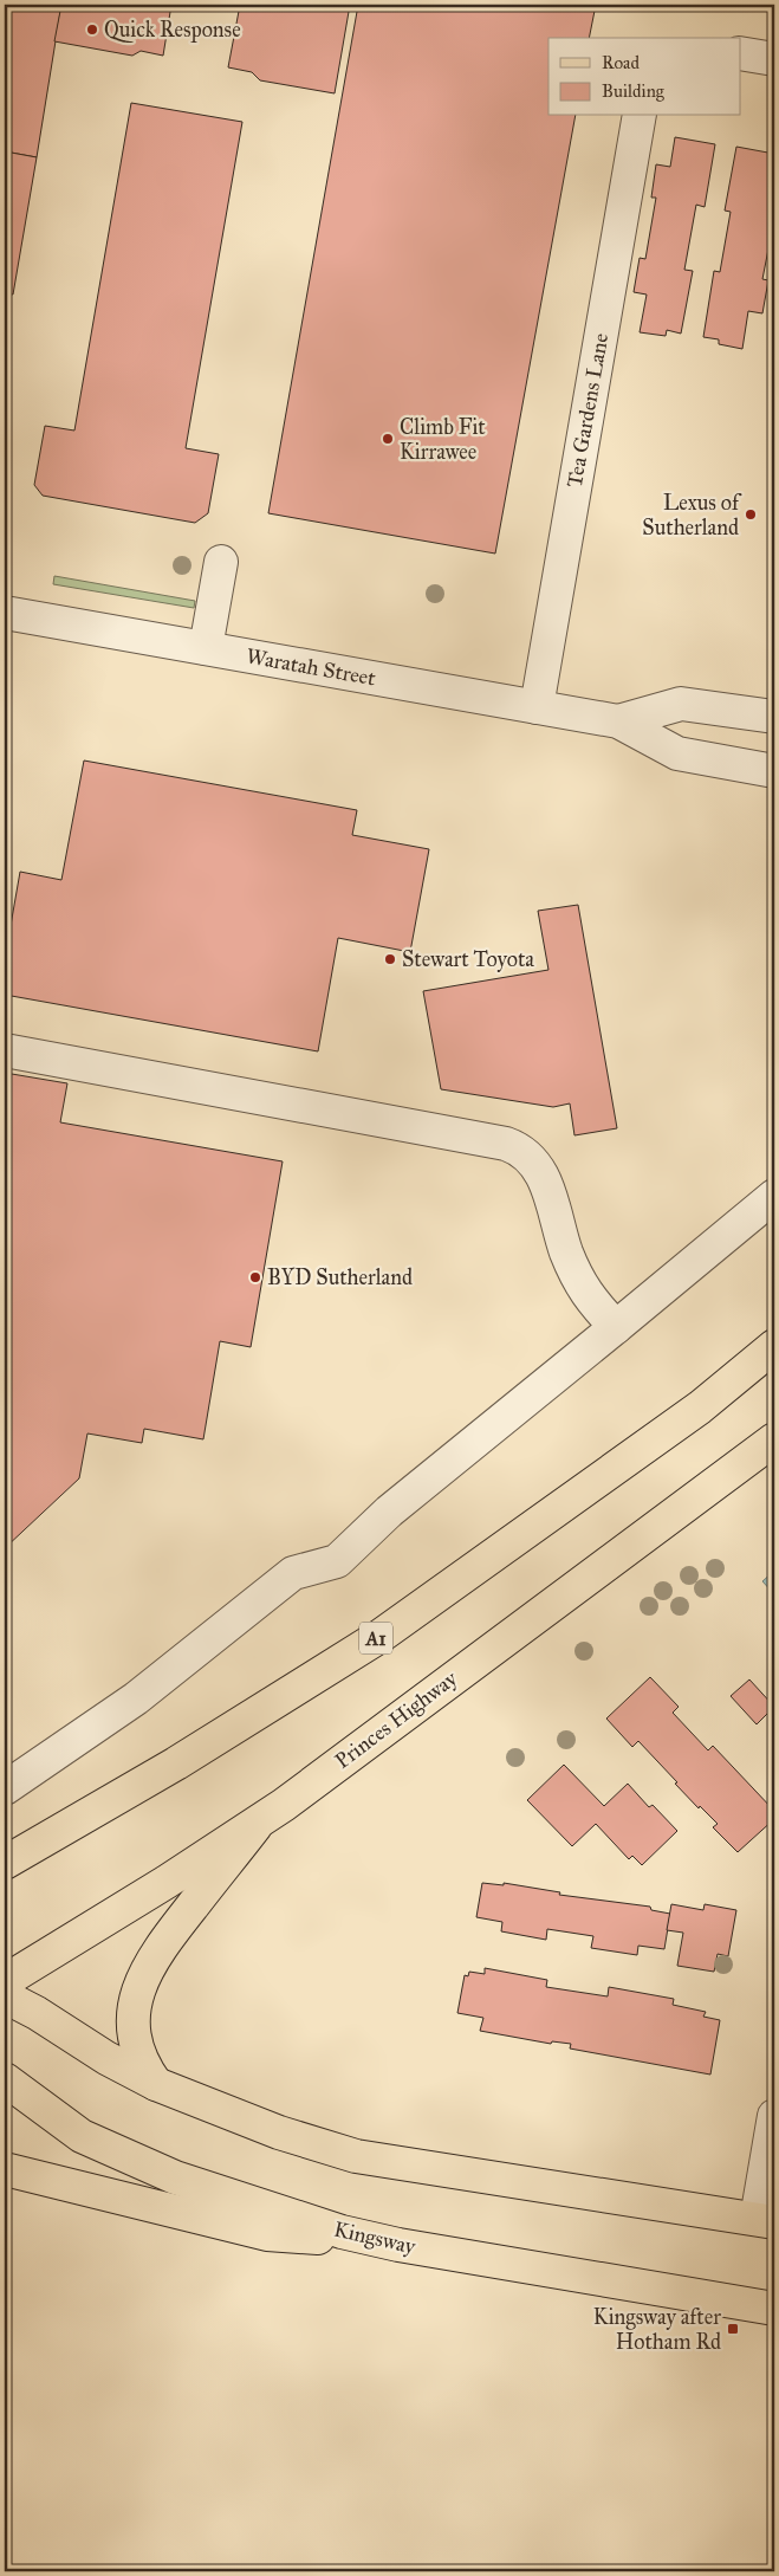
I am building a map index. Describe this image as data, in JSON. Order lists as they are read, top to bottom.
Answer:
{
  "streets": {
    "main road": ["A1", "Princes Highway", "Kingsway"],
    "street": ["Tea Gardens Lane", "Waratah Street"]
  },
  "crossings": [
    ["Tea Gardens Lane", "Waratah Street"]
  ],
  "places": {
    "other": [
      "Quick Response",
      "Climb Fit Kirrawee",
      "Lexus of Sutherland",
      "Stewart Toyota",
      "BYD Sutherland"
    ],
    "transit": ["Kingsway after Hotham Rd"]
  },
  "legend": ["Road", "Building"]
}
